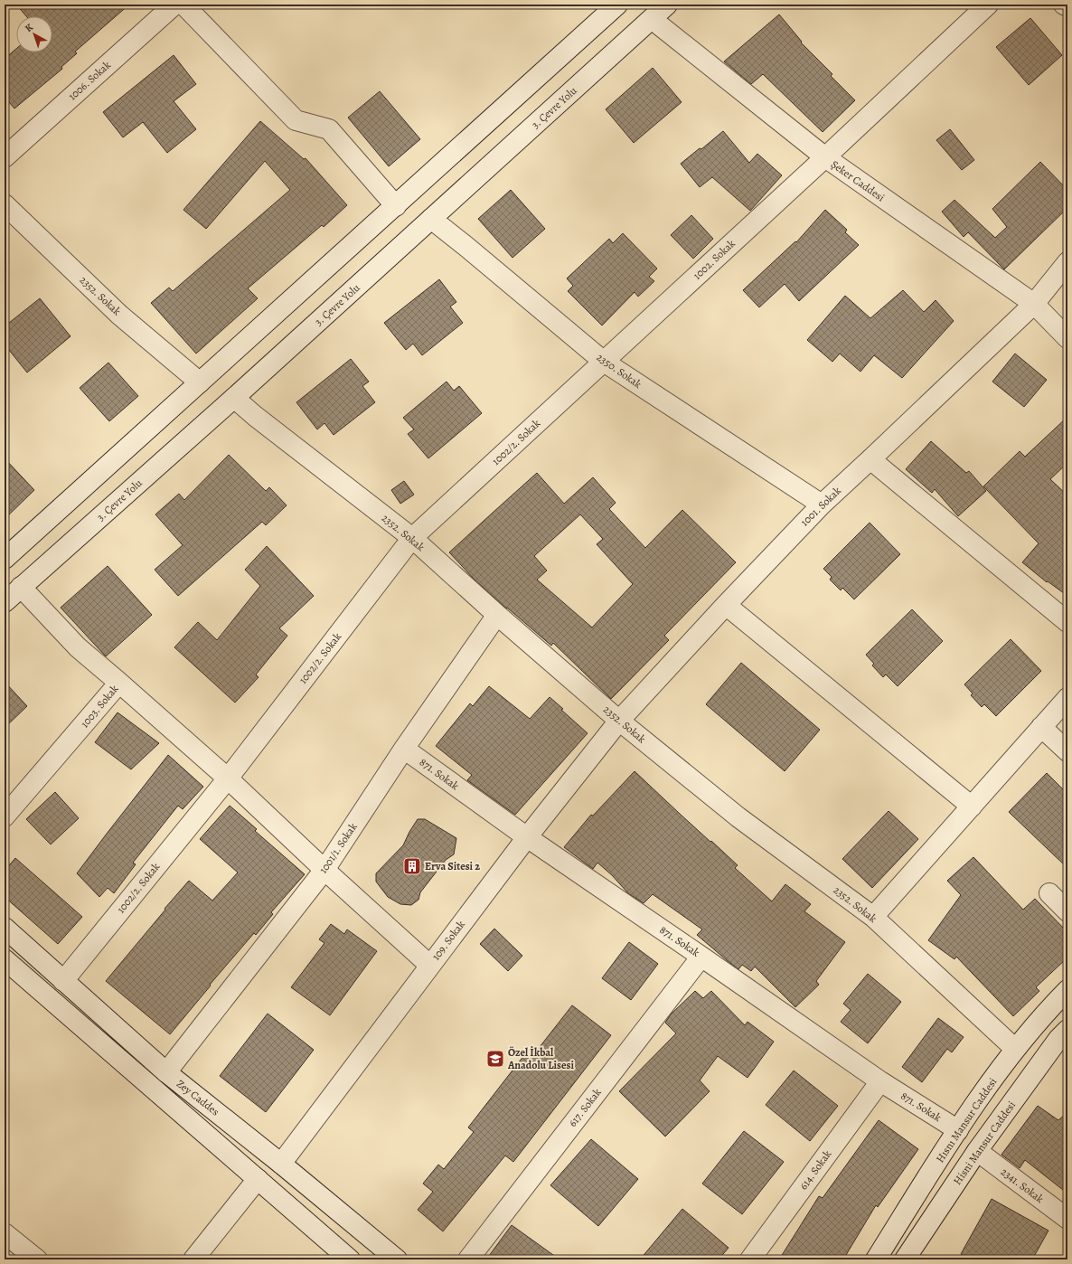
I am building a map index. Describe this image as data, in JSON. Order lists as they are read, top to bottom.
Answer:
{
  "streets": {
    "street": [
      "1006. Sokak",
      "3. Çevre Yolu",
      "Şeker Caddesi",
      "1002. Sokak",
      "2352. Sokak",
      "2350. Sokak",
      "1002/2. Sokak",
      "1001. Sokak",
      "1003. Sokak",
      "871. Sokak",
      "1001/1. Sokak",
      "109. Sokak",
      "Zey Caddes",
      "617. Sokak",
      "Hısnı Mansur Caddesi",
      "Hisni Mansur Caddesi",
      "614. Sokak",
      "2341. Sokak"
    ]
  },
  "crossings": [
    ["3. Çevre Yolu", "Şeker Caddesi"],
    ["3. Çevre Yolu", "2352. Sokak"],
    ["3. Çevre Yolu", "2350. Sokak"],
    ["3. Çevre Yolu", "1003. Sokak"],
    ["Şeker Caddesi", "1002. Sokak"],
    ["Şeker Caddesi", "1001. Sokak"],
    ["1002. Sokak", "2350. Sokak"],
    ["1002. Sokak", "1002/2. Sokak"],
    ["2352. Sokak", "1002/2. Sokak"],
    ["2352. Sokak", "1001. Sokak"],
    ["2352. Sokak", "1001/1. Sokak"],
    ["2352. Sokak", "109. Sokak"],
    ["2352. Sokak", "Hısnı Mansur Caddesi"],
    ["2350. Sokak", "1002/2. Sokak"],
    ["2350. Sokak", "1001. Sokak"],
    ["1002/2. Sokak", "Zey Caddes"],
    ["1001. Sokak", "109. Sokak"],
    ["871. Sokak", "1001/1. Sokak"],
    ["871. Sokak", "109. Sokak"],
    ["871. Sokak", "617. Sokak"],
    ["871. Sokak", "Hısnı Mansur Caddesi"],
    ["871. Sokak", "614. Sokak"],
    ["1001/1. Sokak", "Zey Caddes"],
    ["109. Sokak", "Zey Caddes"],
    ["Hisni Mansur Caddesi", "2341. Sokak"]
  ],
  "places": {
    "building": ["Erva Sitesi 2"],
    "school or university": ["Özel İkbal Anadolu Lisesi"]
  },
  "north": "top left"
}
